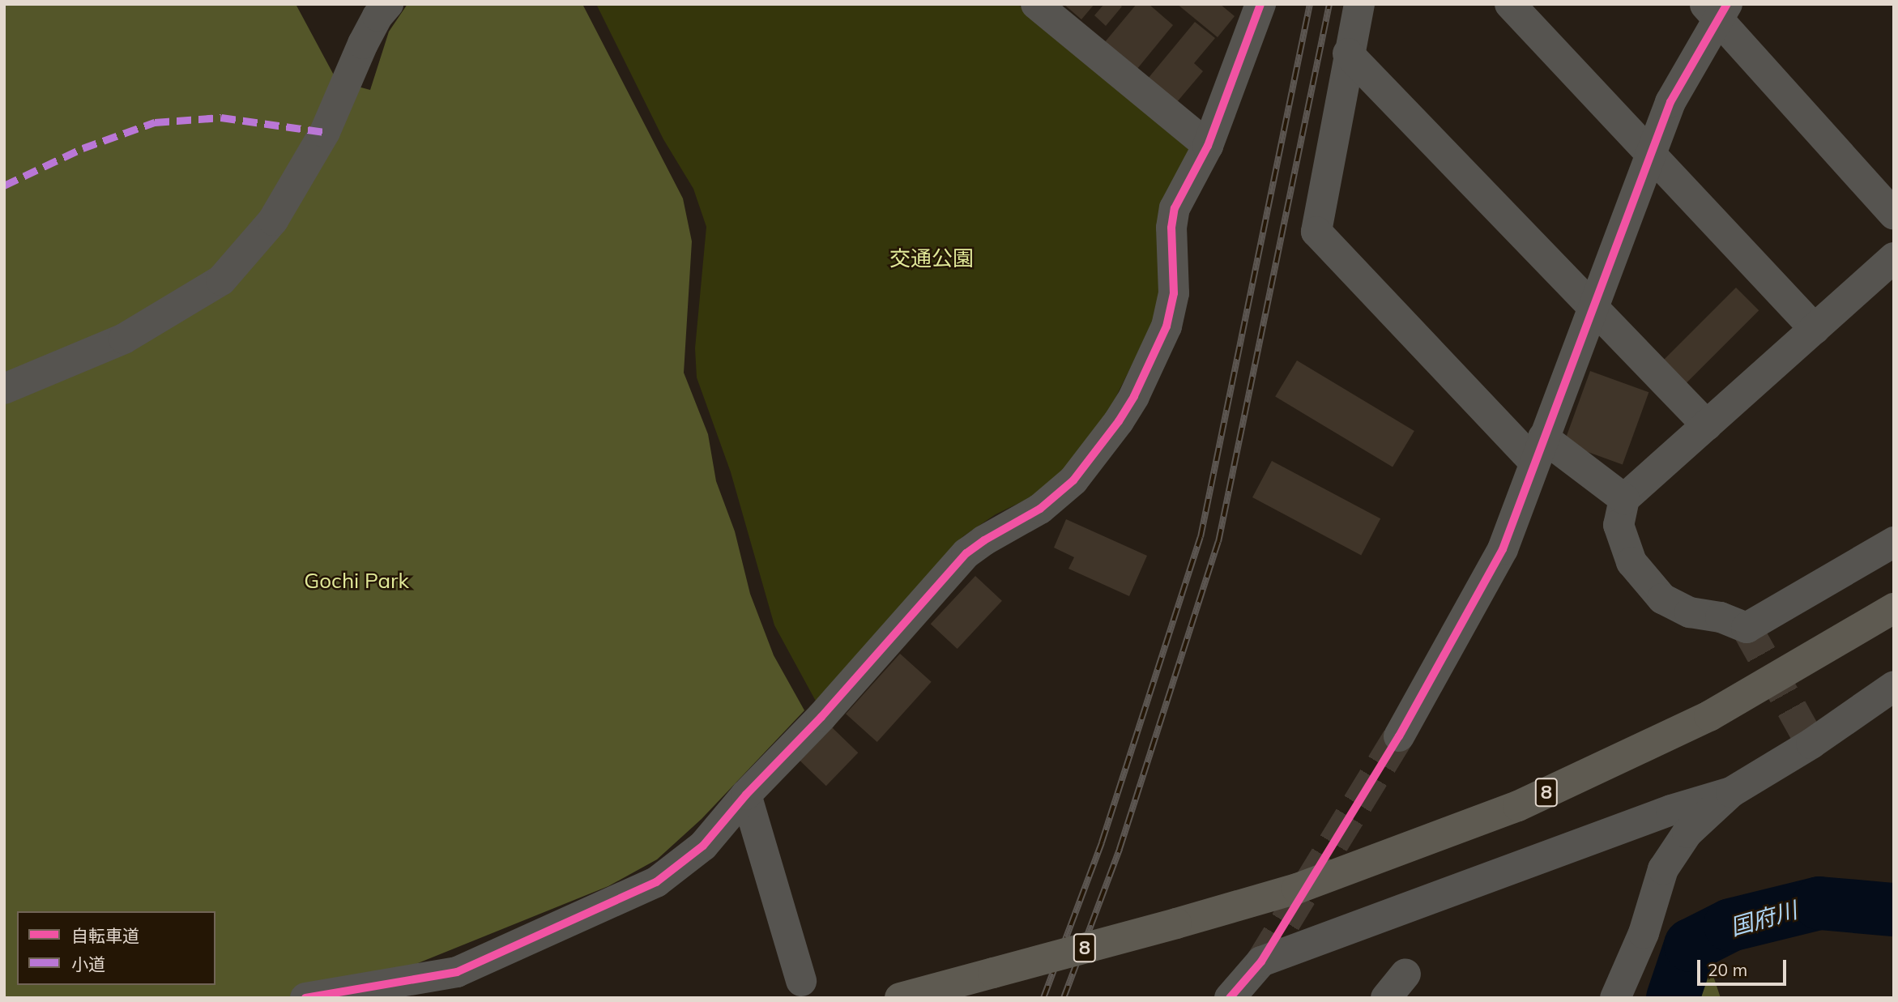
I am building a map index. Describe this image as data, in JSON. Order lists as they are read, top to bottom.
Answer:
{
  "streets": {
    "highway": ["8"]
  },
  "water": ["国府川"],
  "parks": ["交通公園", "Gochi Park"],
  "legend": ["自転車道", "小道"],
  "scale_bar": "20 m"
}
